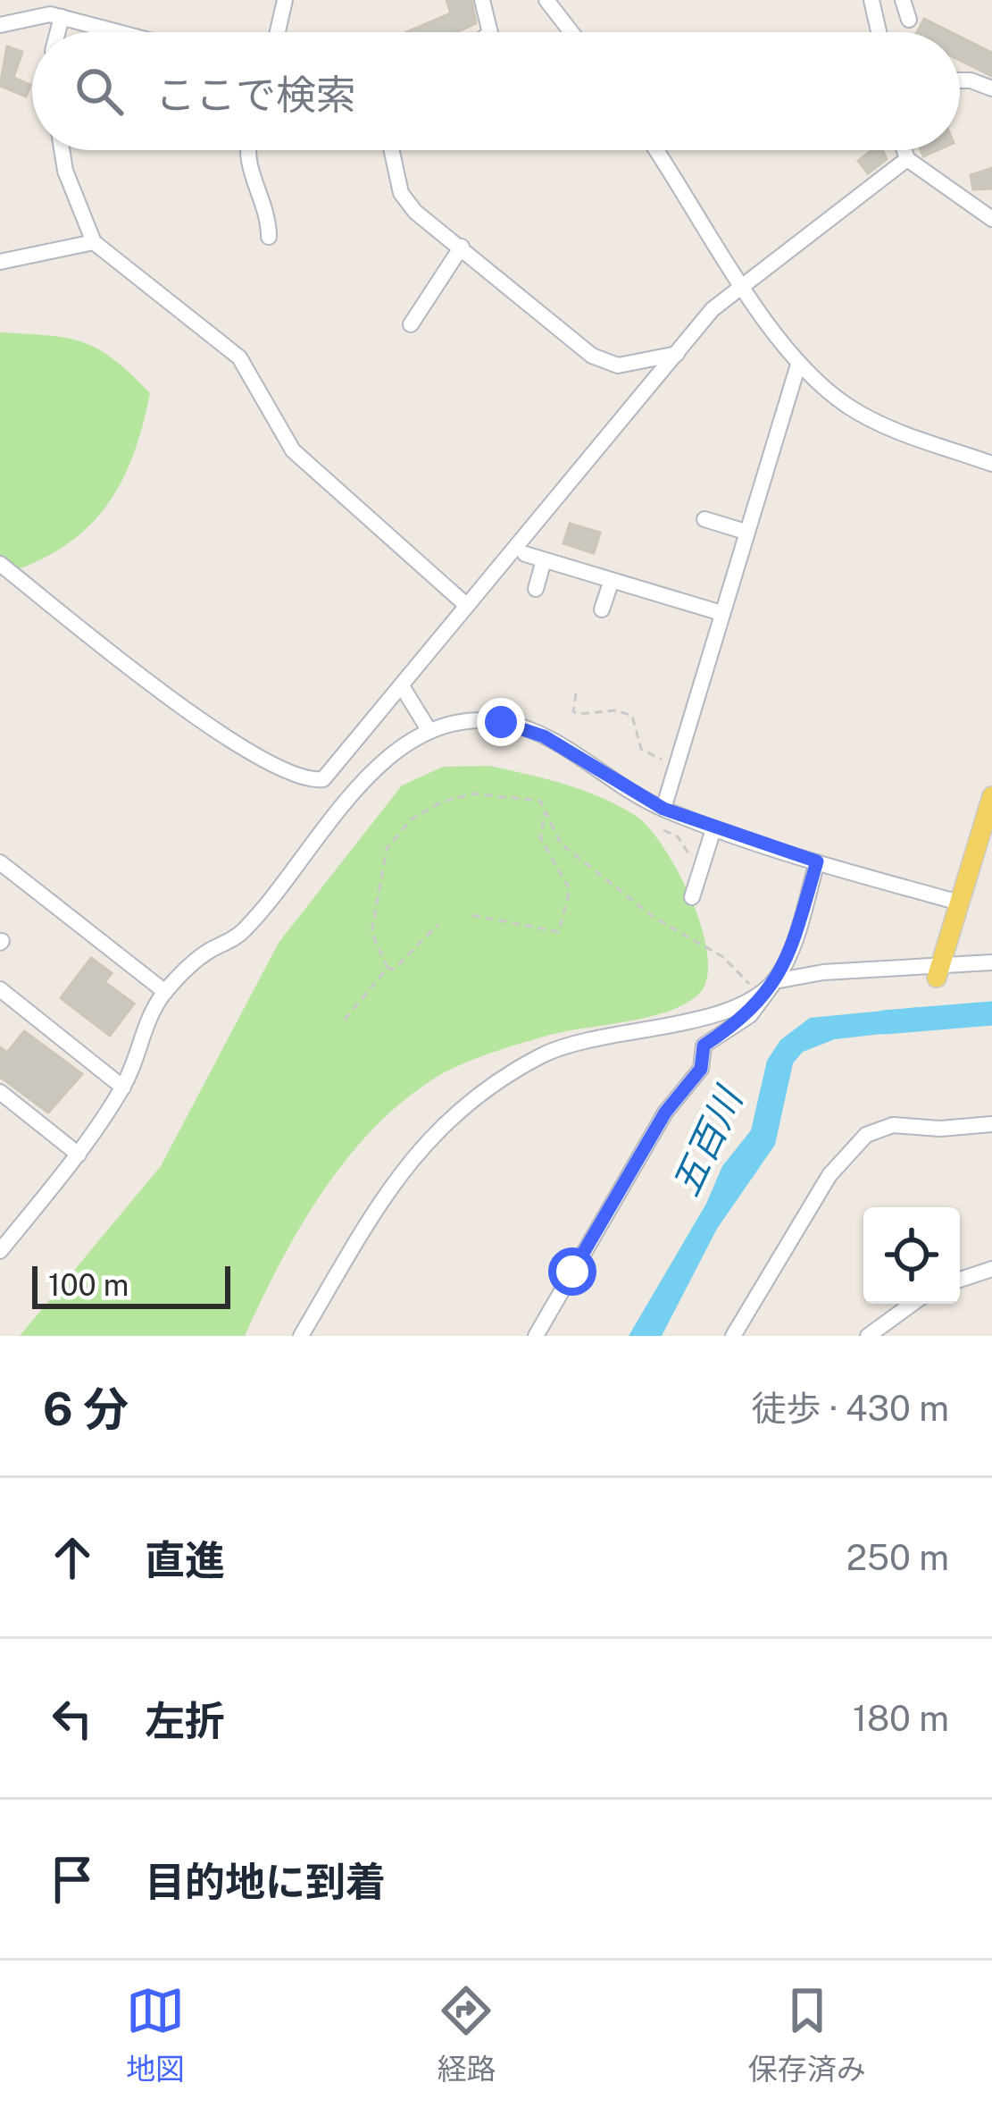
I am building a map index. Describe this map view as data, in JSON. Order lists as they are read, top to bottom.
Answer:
{
  "water": ["五百川"],
  "scale_bar": "100 m",
  "page": {
    "search": "ここで検索",
    "scale": "100 m",
    "heading": ["6 分", "徒歩 · 430 m"],
    "list": [
      ["直進", "250 m"],
      ["左折", "180 m"],
      "目的地に到着"
    ],
    "nav": ["地図", "経路", "保存済み"]
  }
}
